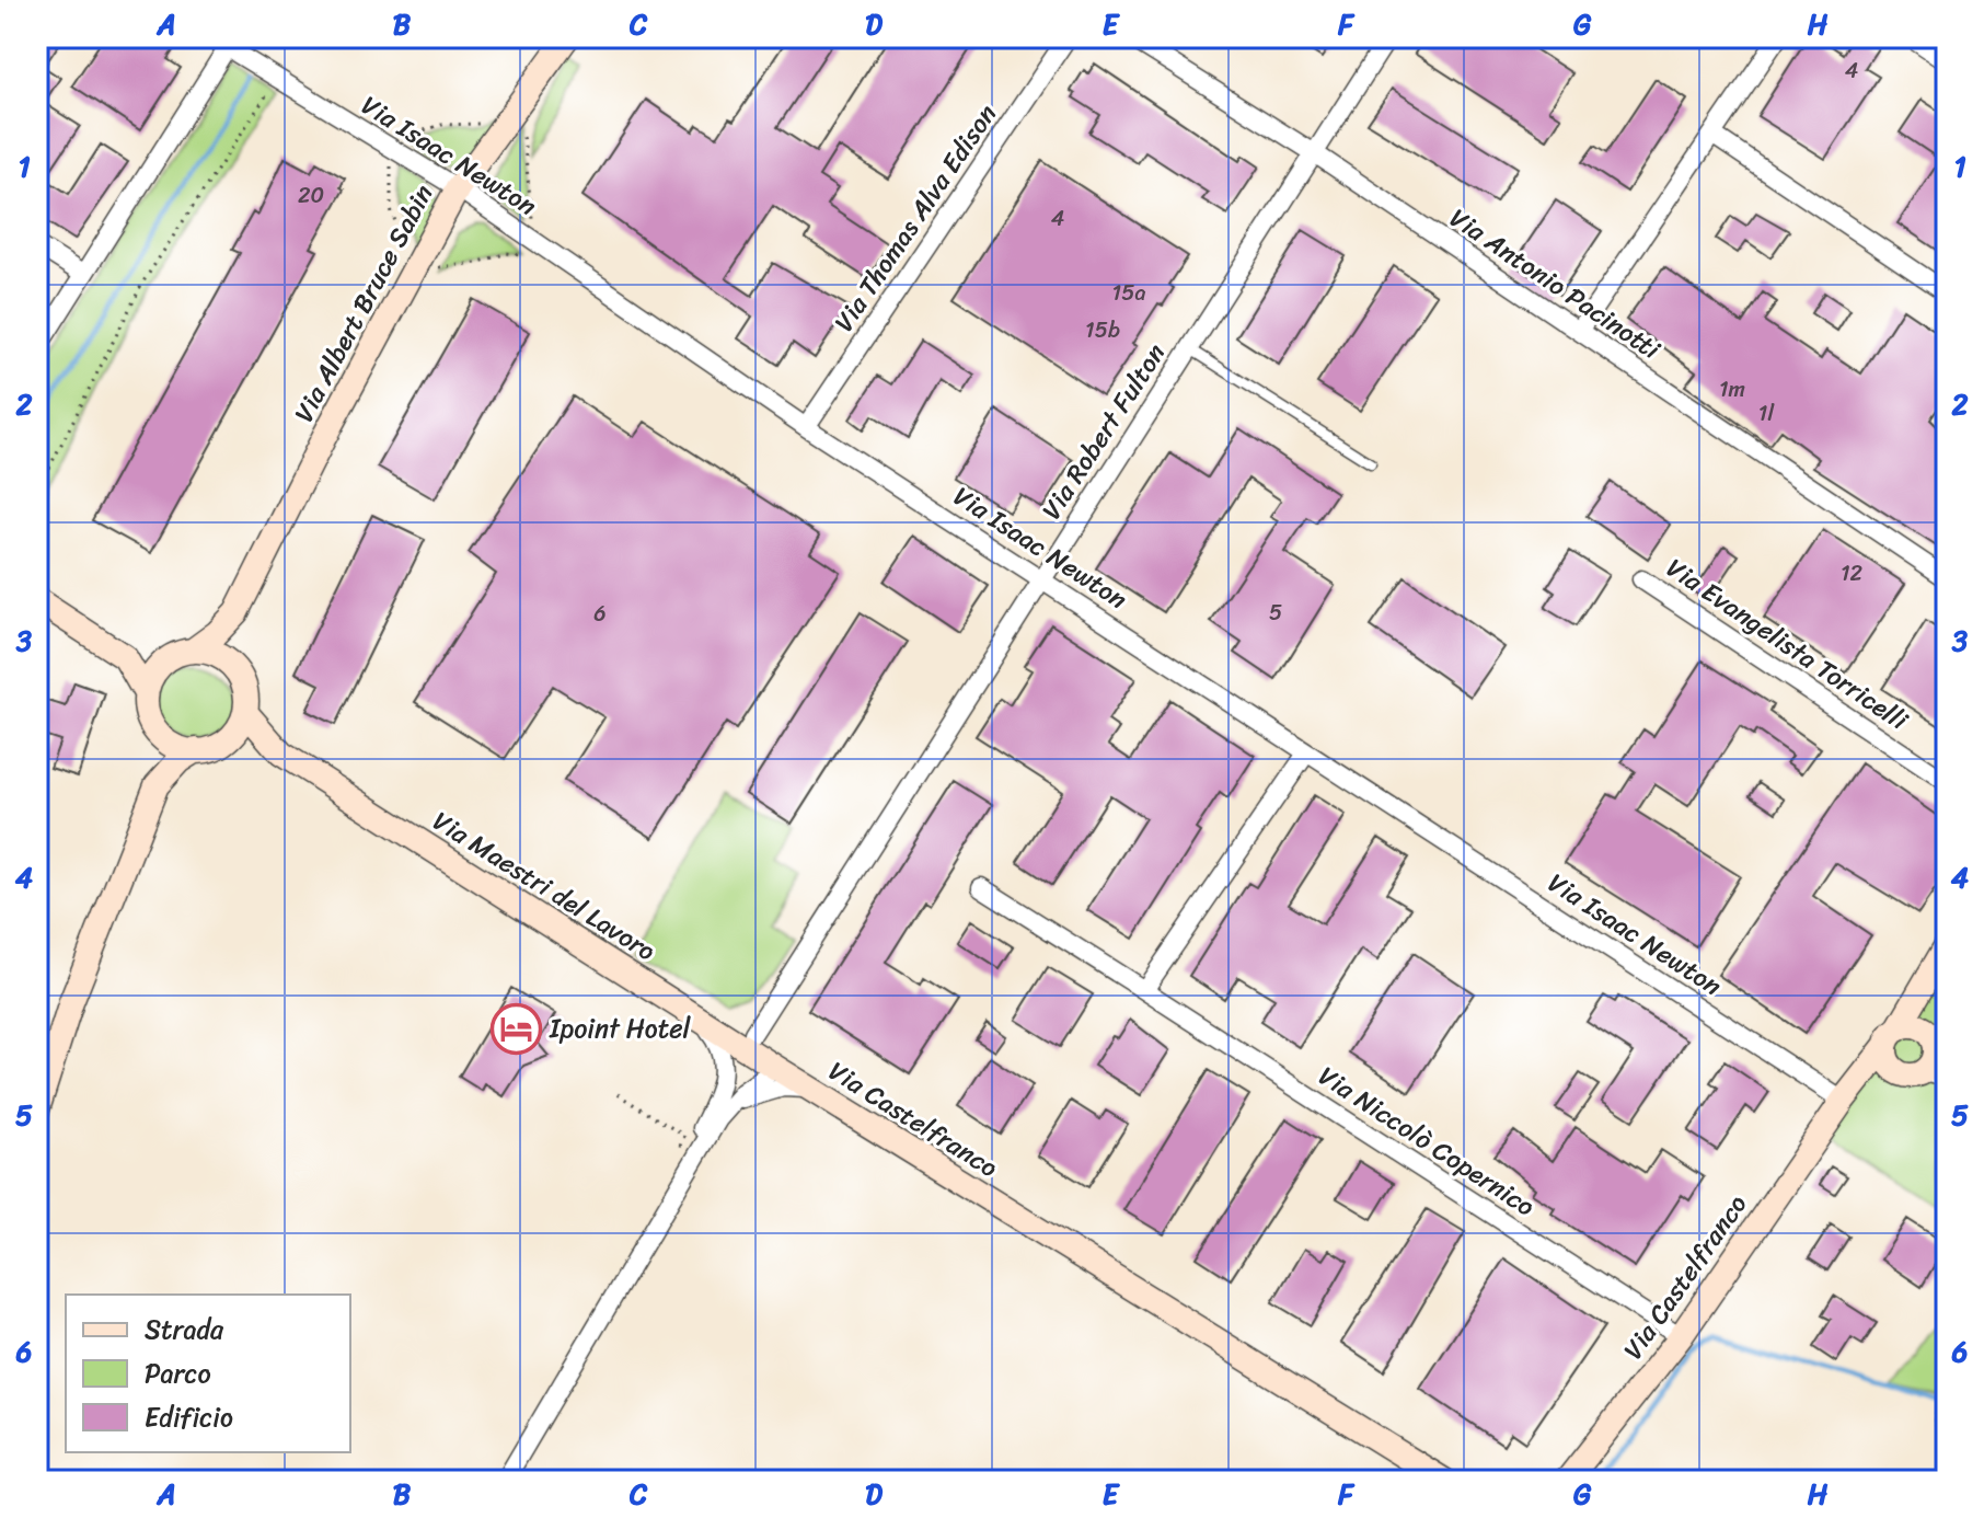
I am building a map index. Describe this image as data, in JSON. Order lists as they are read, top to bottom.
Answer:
{
  "streets": {
    "street": [
      "Via Isaac Newton",
      "Via Thomas Alva Edison",
      "Via Antonio Pacinotti",
      "Via Albert Bruce Sabin",
      "Via Robert Fulton",
      "Via Evangelista Torricelli",
      "Via Maestri del Lavoro",
      "Via Castelfranco",
      "Via Niccolò Copernico"
    ]
  },
  "crossings": [
    ["Via Isaac Newton", "Via Thomas Alva Edison"],
    ["Via Isaac Newton", "Via Albert Bruce Sabin"],
    ["Via Isaac Newton", "Via Robert Fulton"],
    ["Via Isaac Newton", "Via Castelfranco"],
    ["Via Antonio Pacinotti", "Via Robert Fulton"],
    ["Via Albert Bruce Sabin", "Via Maestri del Lavoro"],
    ["Via Maestri del Lavoro", "Via Castelfranco"],
    ["Via Castelfranco", "Via Niccolò Copernico"]
  ],
  "places": {
    "hotel": ["Ipoint Hotel"]
  },
  "house_numbers": [
    "4",
    "20",
    "4",
    "15a",
    "15b",
    "1m",
    "1l",
    "12",
    "5",
    "6"
  ],
  "legend": ["Strada", "Parco", "Edificio"],
  "grid": {
    "columns": [
      "A",
      "B",
      "C",
      "D",
      "E",
      "F",
      "G",
      "H"
    ],
    "rows": [
      "1",
      "2",
      "3",
      "4",
      "5",
      "6"
    ]
  }
}
